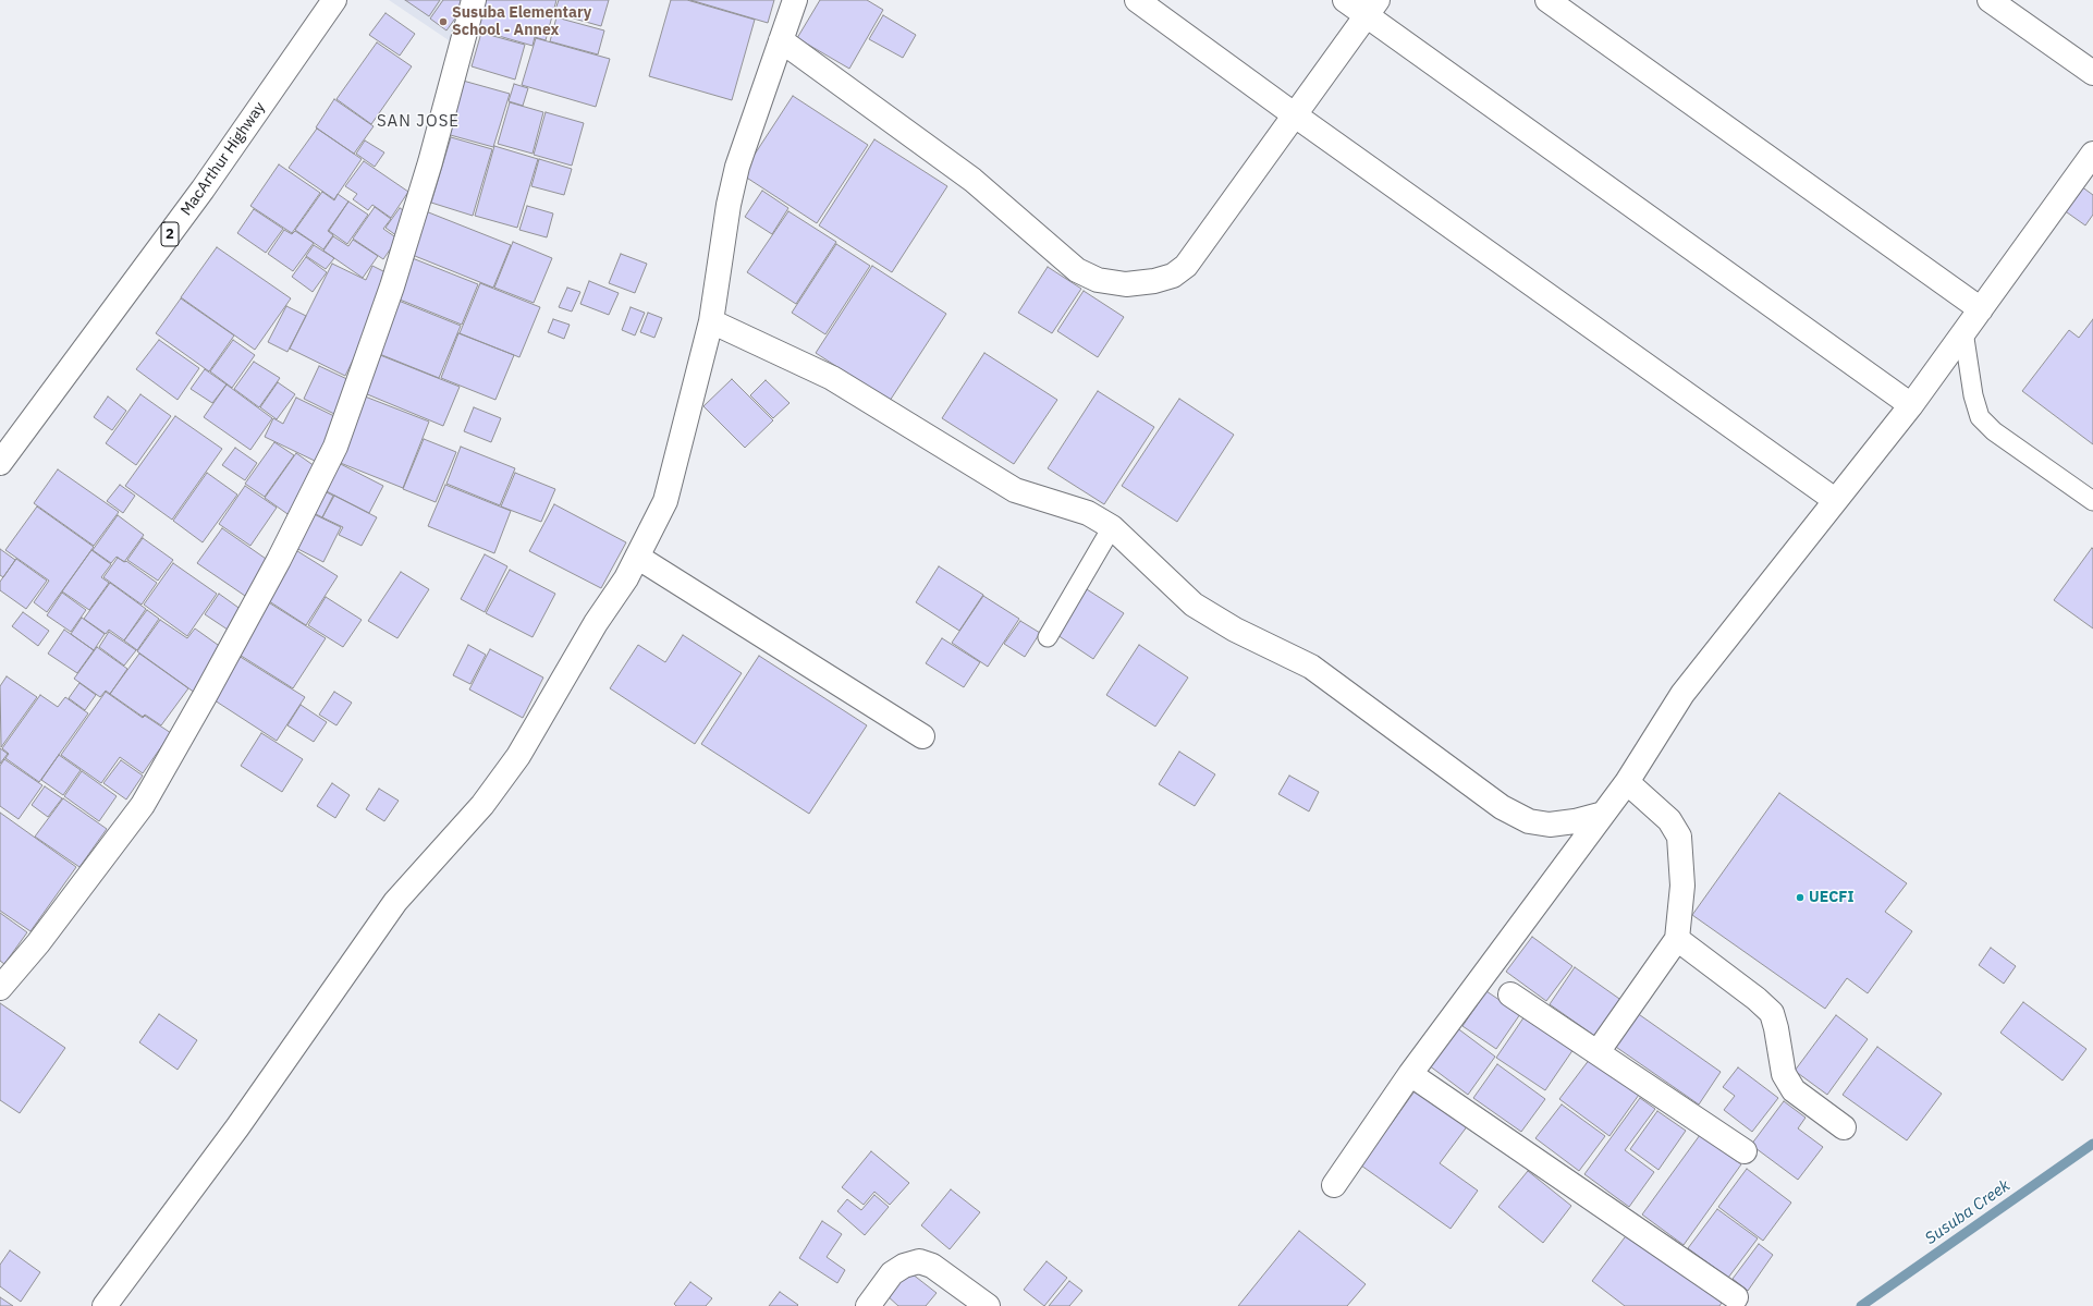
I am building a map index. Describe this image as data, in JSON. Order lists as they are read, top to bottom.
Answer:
{
  "streets": {
    "main road": ["MacArthur Highway", "2"]
  },
  "districts": ["SAN JOSE"],
  "water": ["Susuba Creek"],
  "places": ["Susuba Elementary School - Annex", "UECFI"]
}
